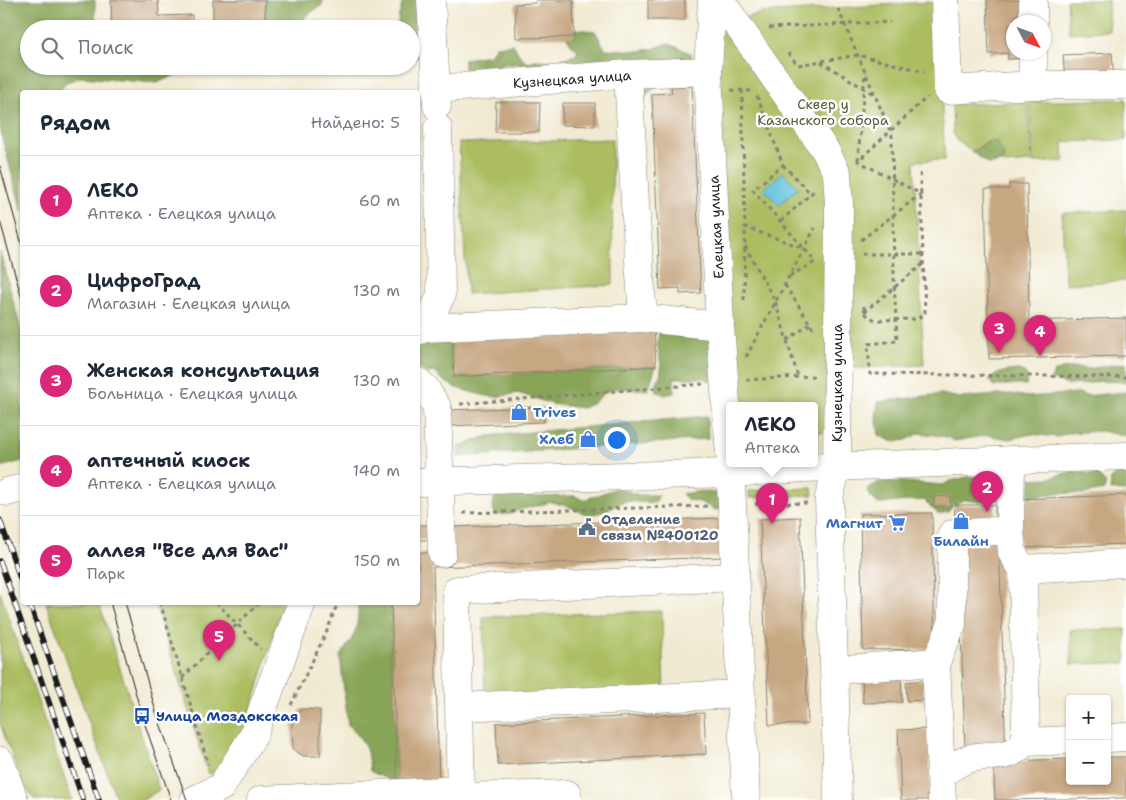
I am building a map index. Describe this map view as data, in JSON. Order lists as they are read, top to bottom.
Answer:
{
  "streets": {
    "street": ["Кузнецкая улица", "Елецкая улица"]
  },
  "crossings": [
    ["Кузнецкая улица", "Елецкая улица"]
  ],
  "parks": ["Сквер у Казанского собора"],
  "places": {
    "shop": ["Trives", "Хлеб", "Билайн"],
    "supermarket": ["Магнит"],
    "public building": ["Отделение связи №400120"],
    "bus stop": ["Улица Моздокская"]
  },
  "north": "bottom right",
  "page": {
    "search": "Поиск",
    "heading": ["Рядом", "Найдено: 5"],
    "list": [
      {
        "mark": "1",
        "name": "ЛЕКО",
        "note": "Аптека · Елецкая улица",
        "value": "60 m"
      },
      {
        "mark": "2",
        "name": "ЦифроГрад",
        "note": "Магазин · Елецкая улица",
        "value": "130 m"
      },
      {
        "mark": "3",
        "name": "Женская консультация",
        "note": "Больница · Елецкая улица",
        "value": "130 m"
      },
      {
        "mark": "4",
        "name": "аптечный киоск",
        "note": "Аптека · Елецкая улица",
        "value": "140 m"
      },
      {
        "mark": "5",
        "name": "аллея \"Все для Вас\"",
        "note": "Парк",
        "value": "150 m"
      }
    ],
    "pins": [
      "3",
      "4",
      "2",
      "1",
      "5"
    ],
    "popup": ["ЛЕКО", "Аптека"],
    "map_buttons": ["+", "−"]
  }
}
